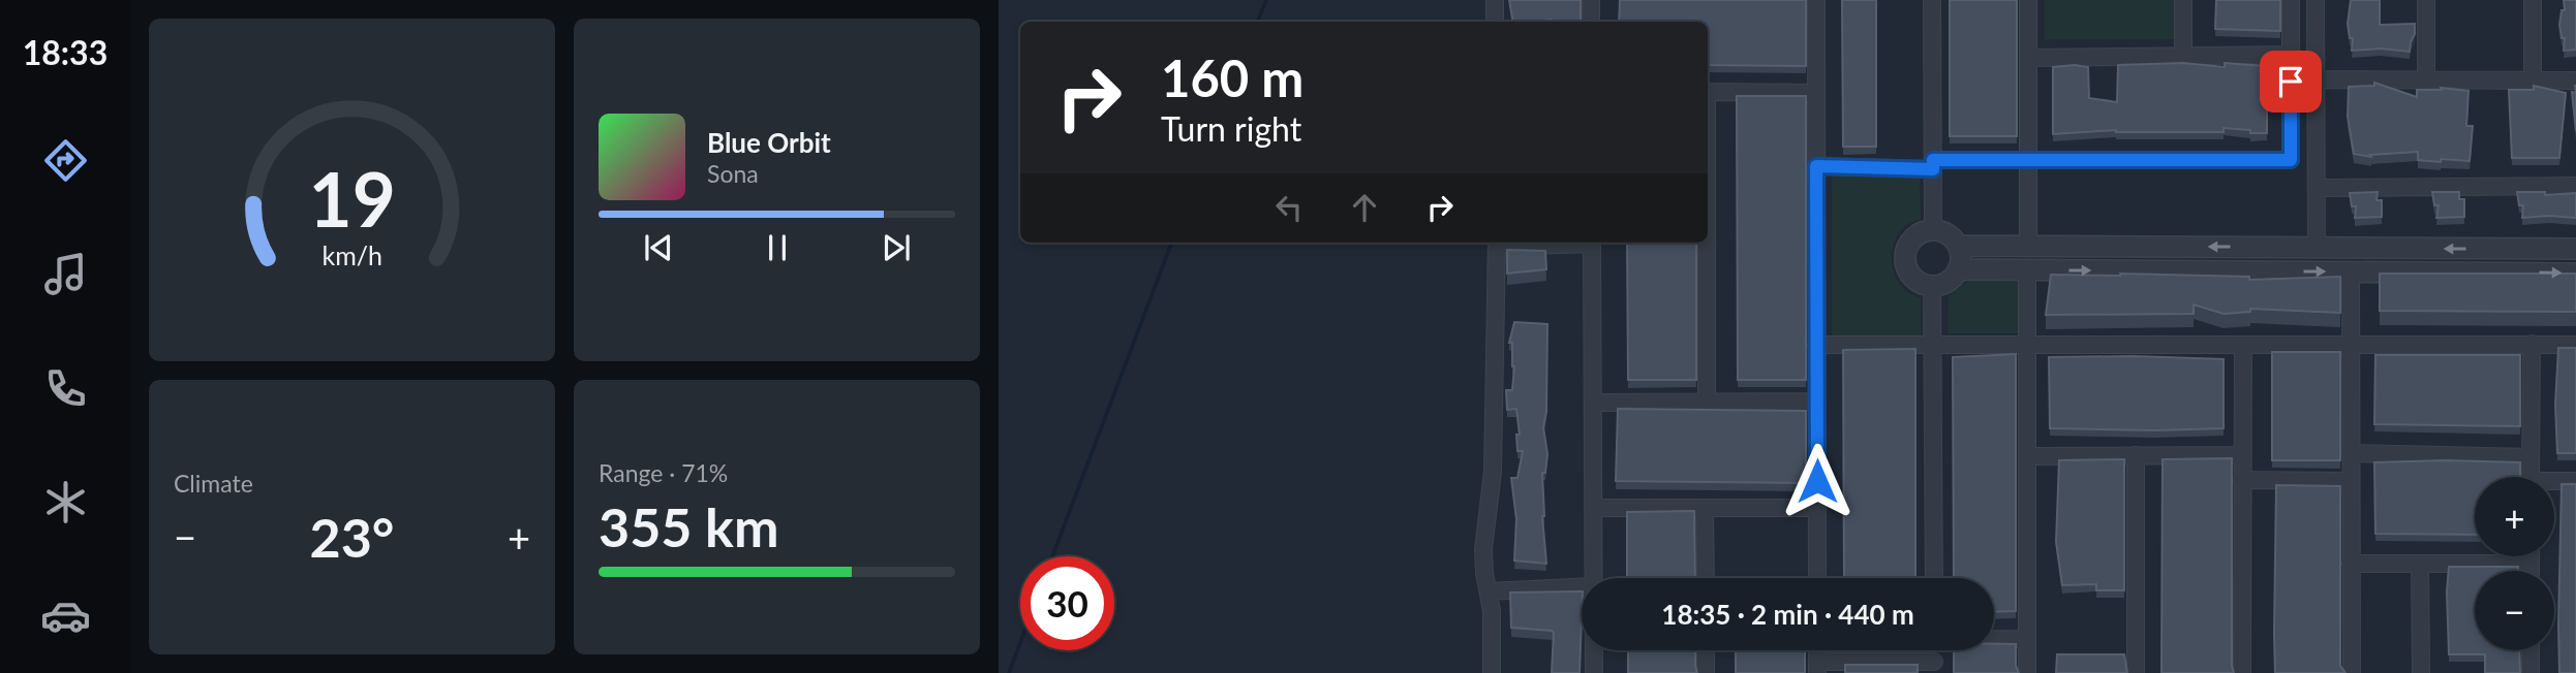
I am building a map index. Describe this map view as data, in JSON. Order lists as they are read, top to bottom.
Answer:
{
  "page": {
    "tabs": "18:33",
    "turn": ["160 m", "Turn right"],
    "song": ["Blue Orbit", "Sona"],
    "tile": [
      "Climate",
      ["Range · 71%", "355 km"]
    ],
    "map_buttons": ["+", "−"],
    "heat": ["−", "23°", "+"],
    "limit": "30",
    "trip": "18:35 · 2 min · 440 m",
    "gauge": ["19", "km/h"]
  }
}
